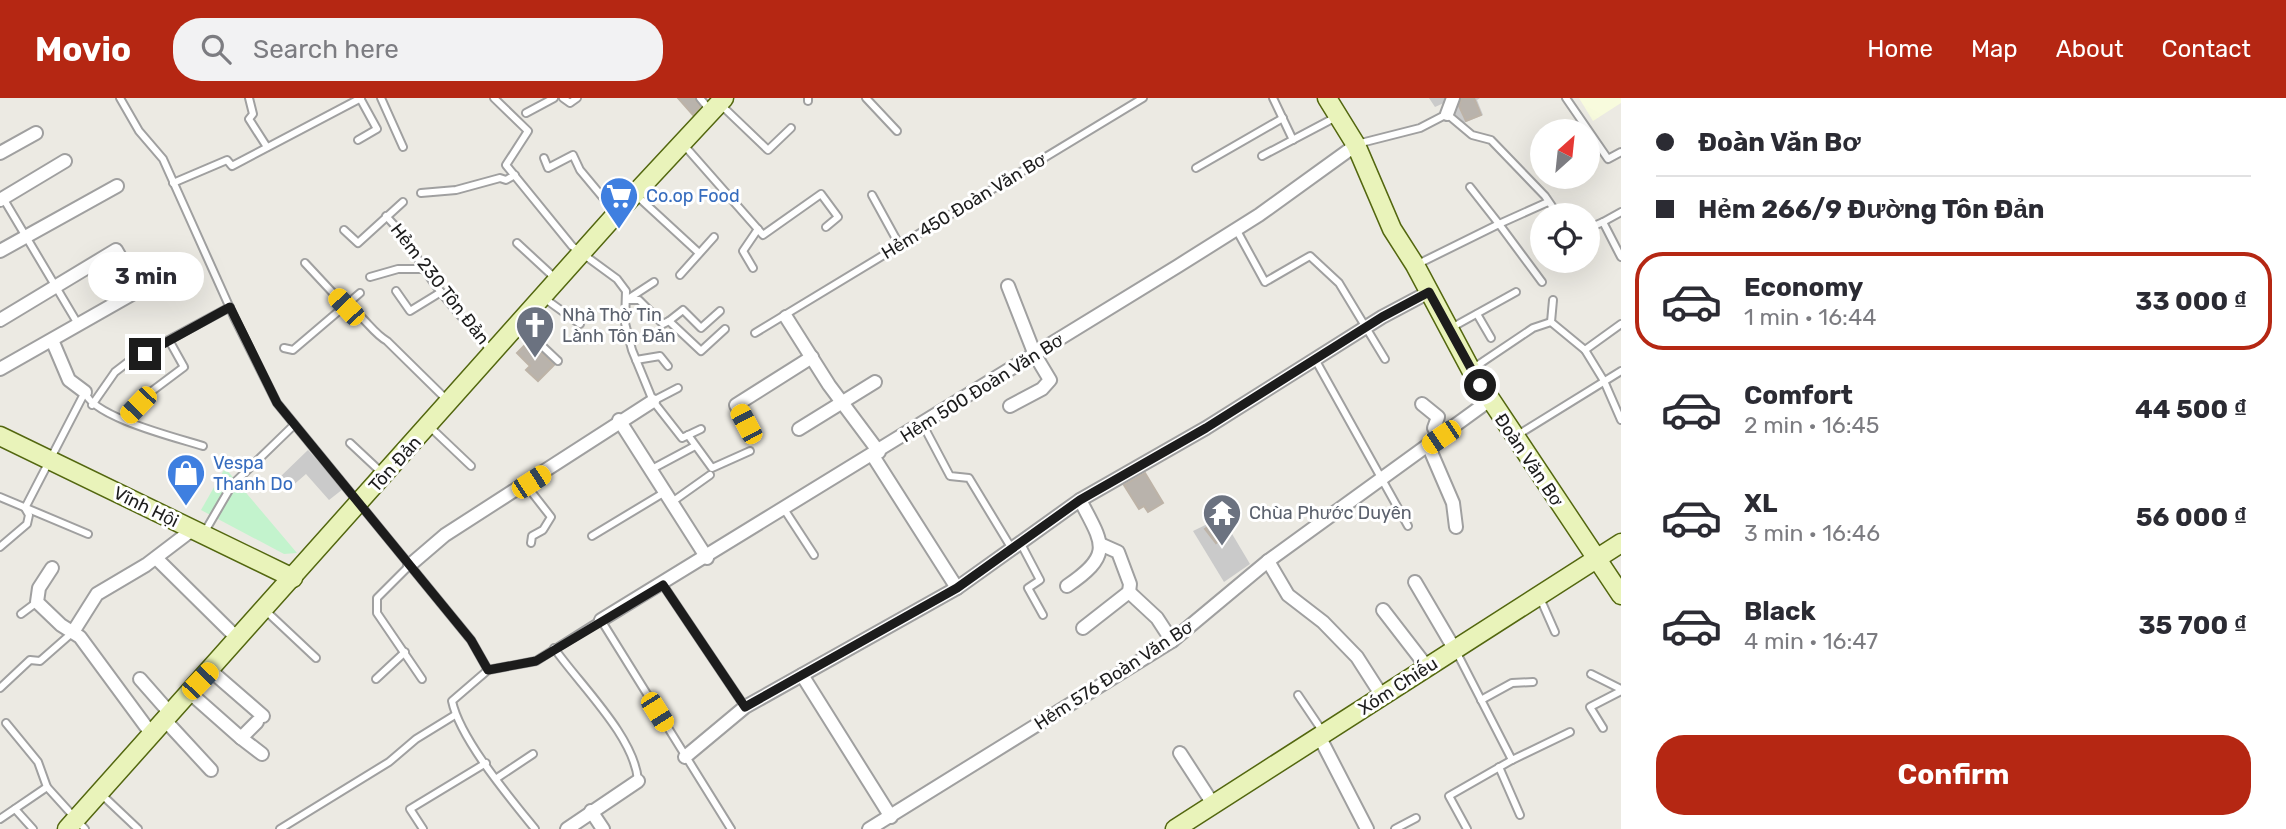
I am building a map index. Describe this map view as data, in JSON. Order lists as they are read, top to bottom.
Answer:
{
  "streets": {
    "street": [
      "Hẻm 500 Đoàn Văn Bơ",
      "Đoàn Văn Bơ",
      "Tôn Đản",
      "Vĩnh Hội",
      "Hẻm 576 Đoàn Văn Bơ",
      "Xóm Chiếu"
    ],
    "lane": ["Hẻm 450 Đoàn Văn Bơ", "Hẻm 230 Tôn Đản"]
  },
  "crossings": [
    ["Hẻm 230 Tôn Đản", "Tôn Đản"],
    ["Hẻm 500 Đoàn Văn Bơ", "Đoàn Văn Bơ"],
    ["Đoàn Văn Bơ", "Hẻm 576 Đoàn Văn Bơ"],
    ["Đoàn Văn Bơ", "Xóm Chiếu"],
    ["Tôn Đản", "Vĩnh Hội"]
  ],
  "places": {
    "supermarket": ["Co.op Food"],
    "church": ["Nhà Thờ Tin Lành Tôn Đản"],
    "shop": ["Vespa Thanh Do"],
    "temple": ["Chùa Phước Duyên"]
  },
  "north": "top right",
  "page": {
    "header": "Movio",
    "search": "Search here",
    "nav": [
      "Home",
      "Map",
      "About",
      "Contact"
    ],
    "banner": ["Đoàn Văn Bơ", "Hẻm 266/9 Đường Tôn Đản"],
    "bubble": "3 min",
    "list": [
      {
        "name": "Economy",
        "note": "1 min · 16:44",
        "value": "33 000 ₫"
      },
      {
        "name": "Comfort",
        "note": "2 min · 16:45",
        "value": "44 500 ₫"
      },
      {
        "name": "XL",
        "note": "3 min · 16:46",
        "value": "56 000 ₫"
      },
      {
        "name": "Black",
        "note": "4 min · 16:47",
        "value": "35 700 ₫"
      }
    ],
    "buttons": "Confirm"
  }
}
